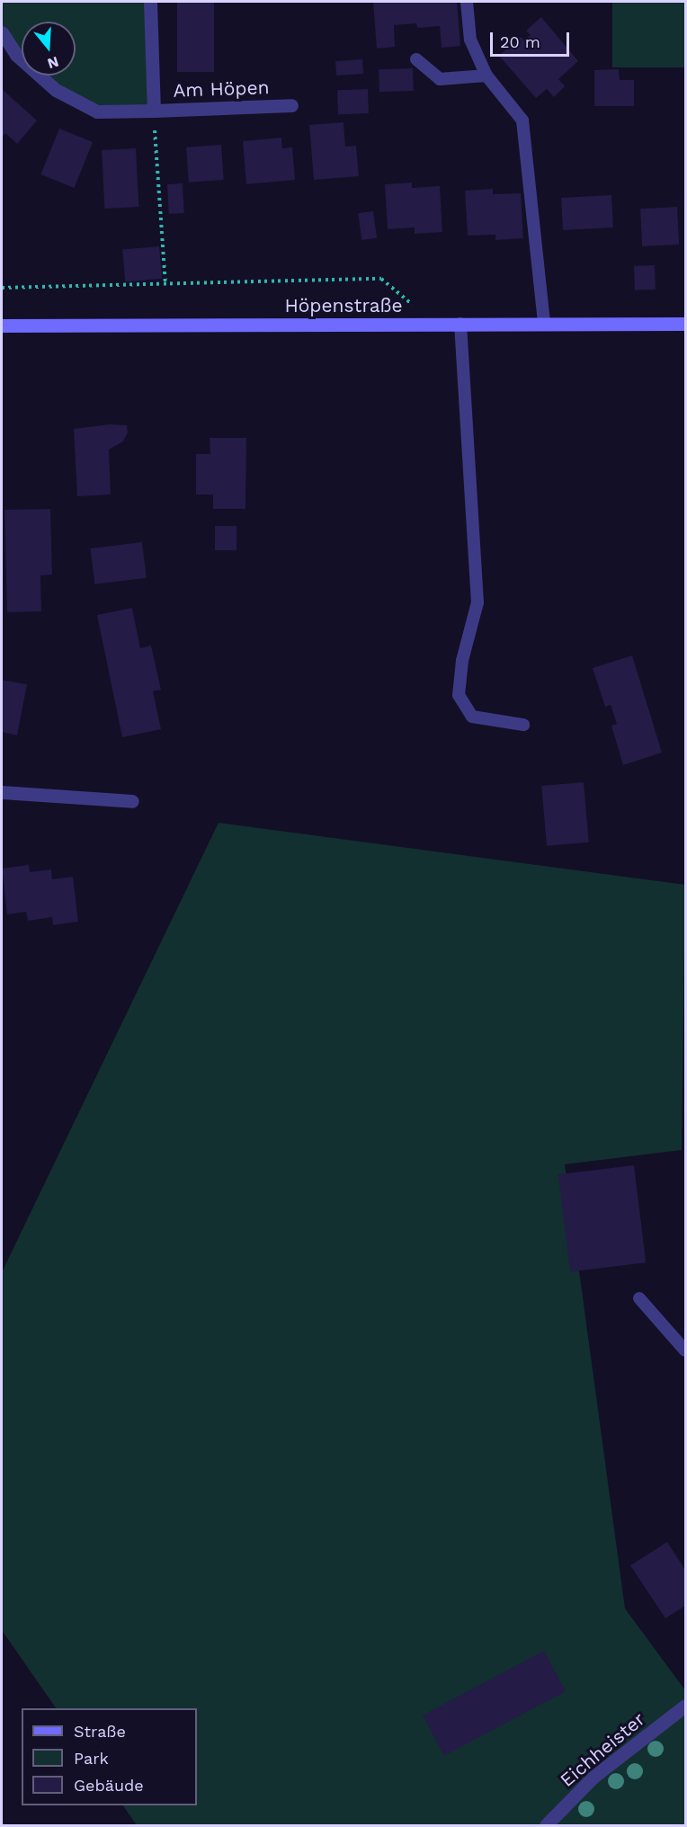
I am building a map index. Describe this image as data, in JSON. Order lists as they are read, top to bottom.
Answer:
{
  "streets": {
    "main road": ["Höpenstraße"],
    "street": ["Am Höpen", "Eichheister"]
  },
  "legend": ["Straße", "Park", "Gebäude"],
  "scale_bar": "20 m",
  "north": "bottom"
}
